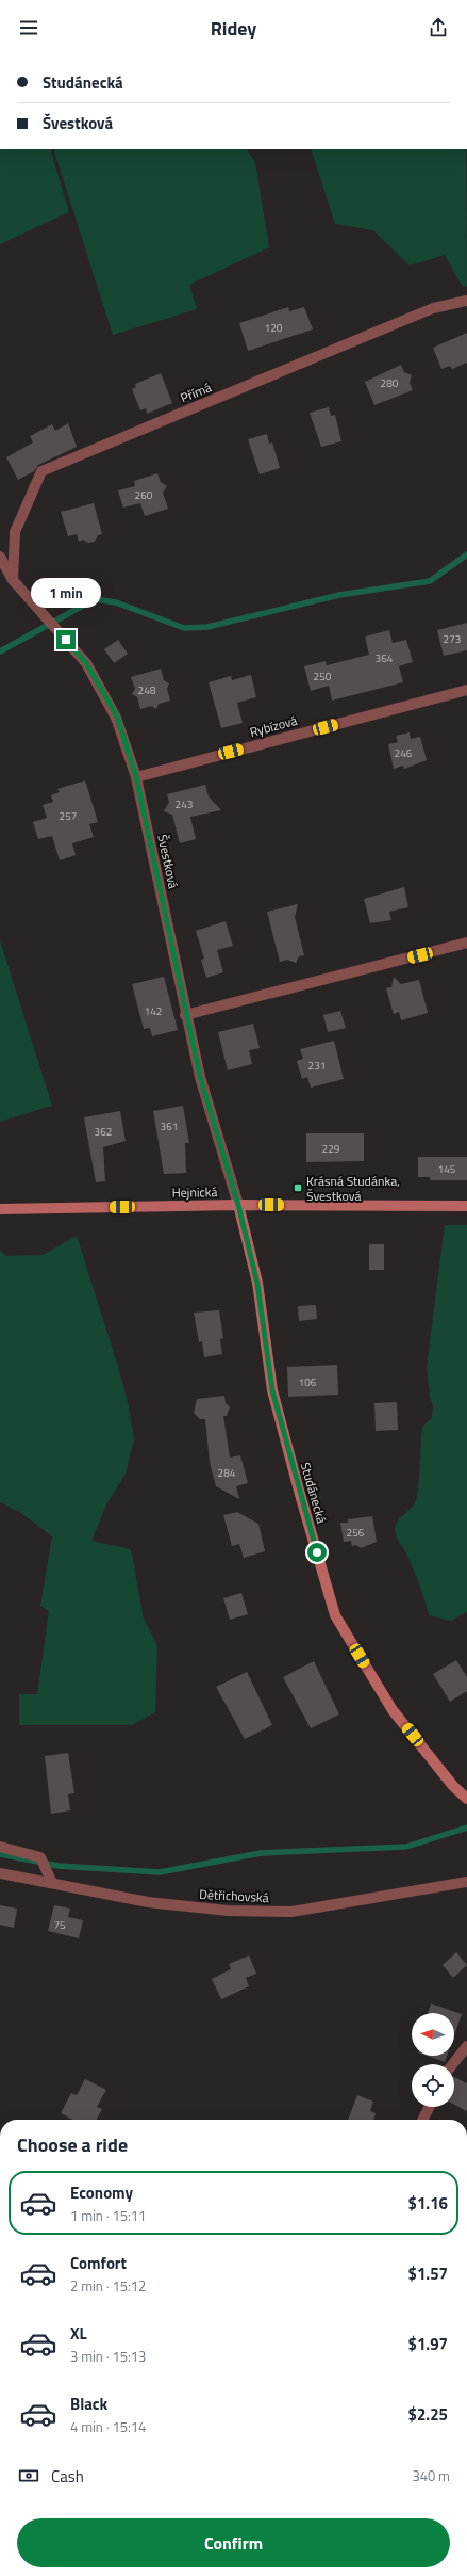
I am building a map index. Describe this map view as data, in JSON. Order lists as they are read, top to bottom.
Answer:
{
  "streets": {
    "street": [
      "Přímá",
      "Rybízová",
      "Švestková",
      "Hejnická",
      "Studánecká",
      "Dětřichovská"
    ]
  },
  "crossings": [
    ["Přímá", "Švestková"],
    ["Rybízová", "Švestková"],
    ["Švestková", "Hejnická"],
    ["Švestková", "Studánecká"],
    ["Hejnická", "Studánecká"]
  ],
  "places": {
    "transit": ["Krásná Studánka, Švestková"]
  },
  "house_numbers": [
    "120",
    "280",
    "260",
    "273",
    "364",
    "250",
    "248",
    "246",
    "243",
    "257",
    "142",
    "231",
    "361",
    "362",
    "229",
    "145",
    "106",
    "284",
    "256",
    "75"
  ],
  "north": "left",
  "page": {
    "header": "Ridey",
    "banner": ["Studánecká", "Švestková"],
    "bubble": "1 min",
    "heading": "Choose a ride",
    "list": [
      {
        "name": "Economy",
        "note": "1 min · 15:11",
        "value": "$1.16"
      },
      {
        "name": "Comfort",
        "note": "2 min · 15:12",
        "value": "$1.57"
      },
      {
        "name": "XL",
        "note": "3 min · 15:13",
        "value": "$1.97"
      },
      {
        "name": "Black",
        "note": "4 min · 15:14",
        "value": "$2.25"
      }
    ],
    "pay": ["Cash", "340 m"],
    "buttons": "Confirm"
  }
}
